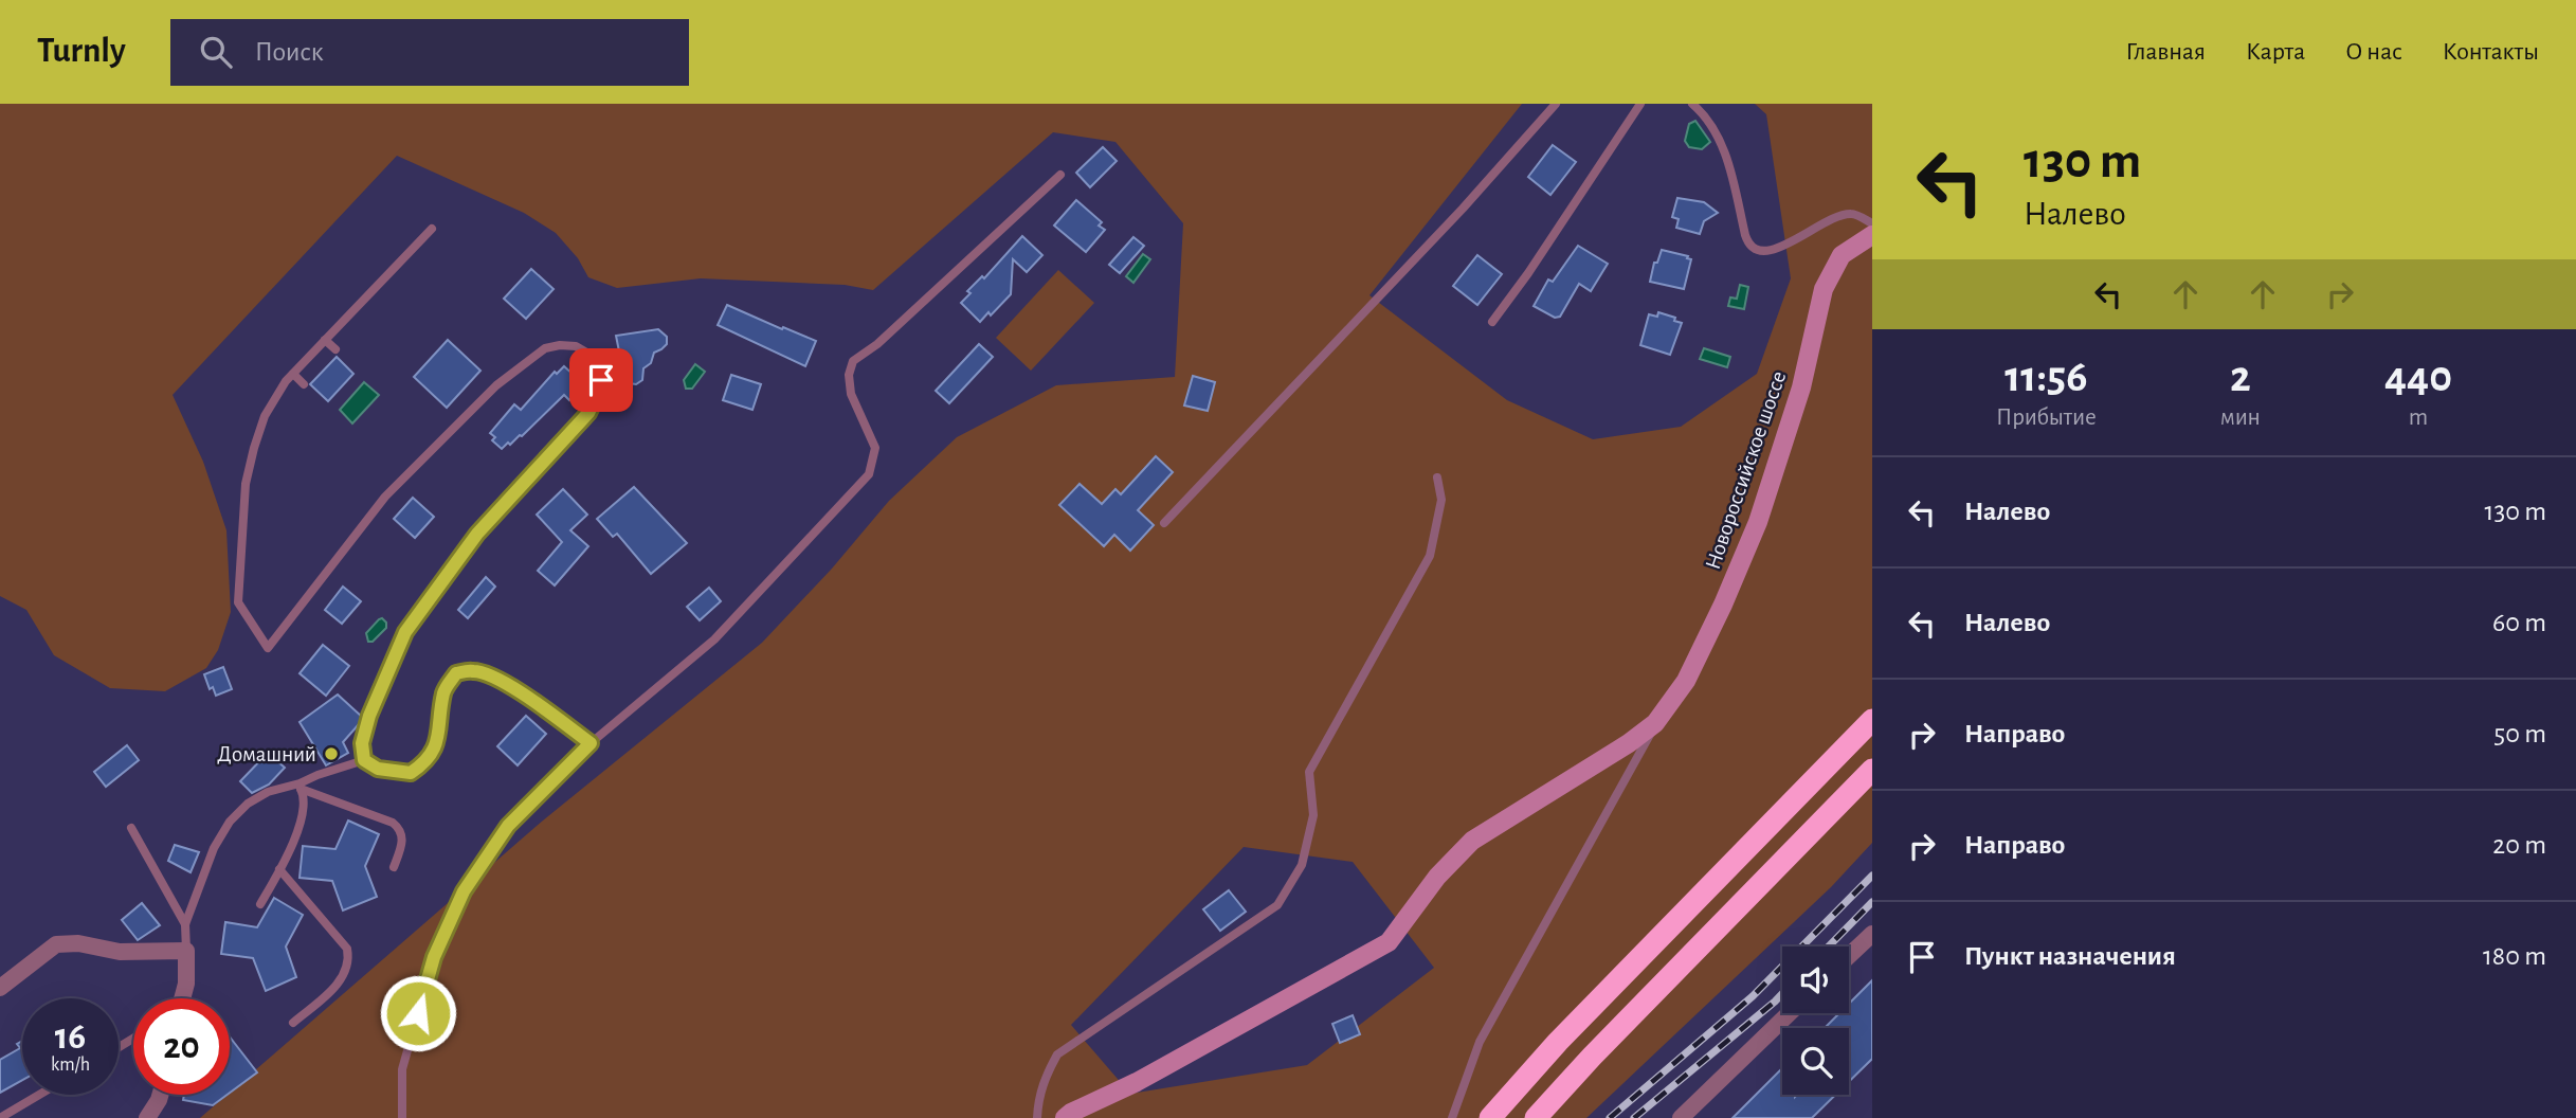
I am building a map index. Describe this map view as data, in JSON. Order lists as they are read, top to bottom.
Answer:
{
  "streets": {
    "street": ["Новороссийское шоссе"]
  },
  "places": ["Домашний"],
  "page": {
    "header": "Turnly",
    "search": "Поиск",
    "nav": [
      "Главная",
      "Карта",
      "О нас",
      "Контакты"
    ],
    "turn": ["130 m", "Налево"],
    "eta": [
      "11:56",
      "Прибытие",
      "2",
      "мин",
      "440",
      "m"
    ],
    "list": [
      {
        "name": "Налево",
        "value": "130 m"
      },
      {
        "name": "Налево",
        "value": "60 m"
      },
      {
        "name": "Направо",
        "value": "50 m"
      },
      {
        "name": "Направо",
        "value": "20 m"
      },
      {
        "name": "Пункт назначения",
        "value": "180 m"
      }
    ],
    "speed": "16 km/h",
    "limit": "20"
  }
}
